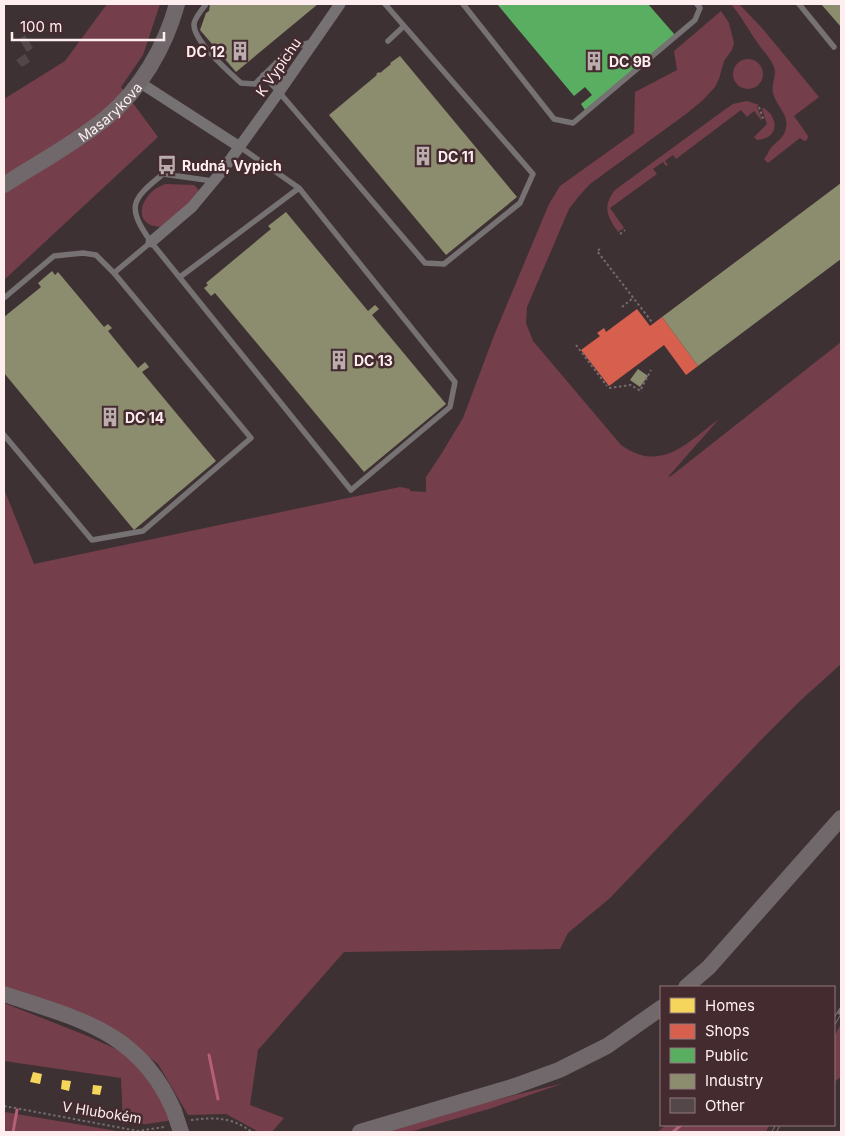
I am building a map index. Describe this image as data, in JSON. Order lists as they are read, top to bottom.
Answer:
{
  "streets": {
    "street": ["K Vypichu", "Masarykova"],
    "path": ["V Hlubokém"]
  },
  "places": {
    "building": [
      "DC 12",
      "DC 9B",
      "DC 11",
      "DC 13",
      "DC 14"
    ],
    "bus stop": ["Rudná, Vypich"]
  },
  "legend": [
    "Homes",
    "Shops",
    "Public",
    "Industry",
    "Other"
  ],
  "scale_bar": "100 m"
}
